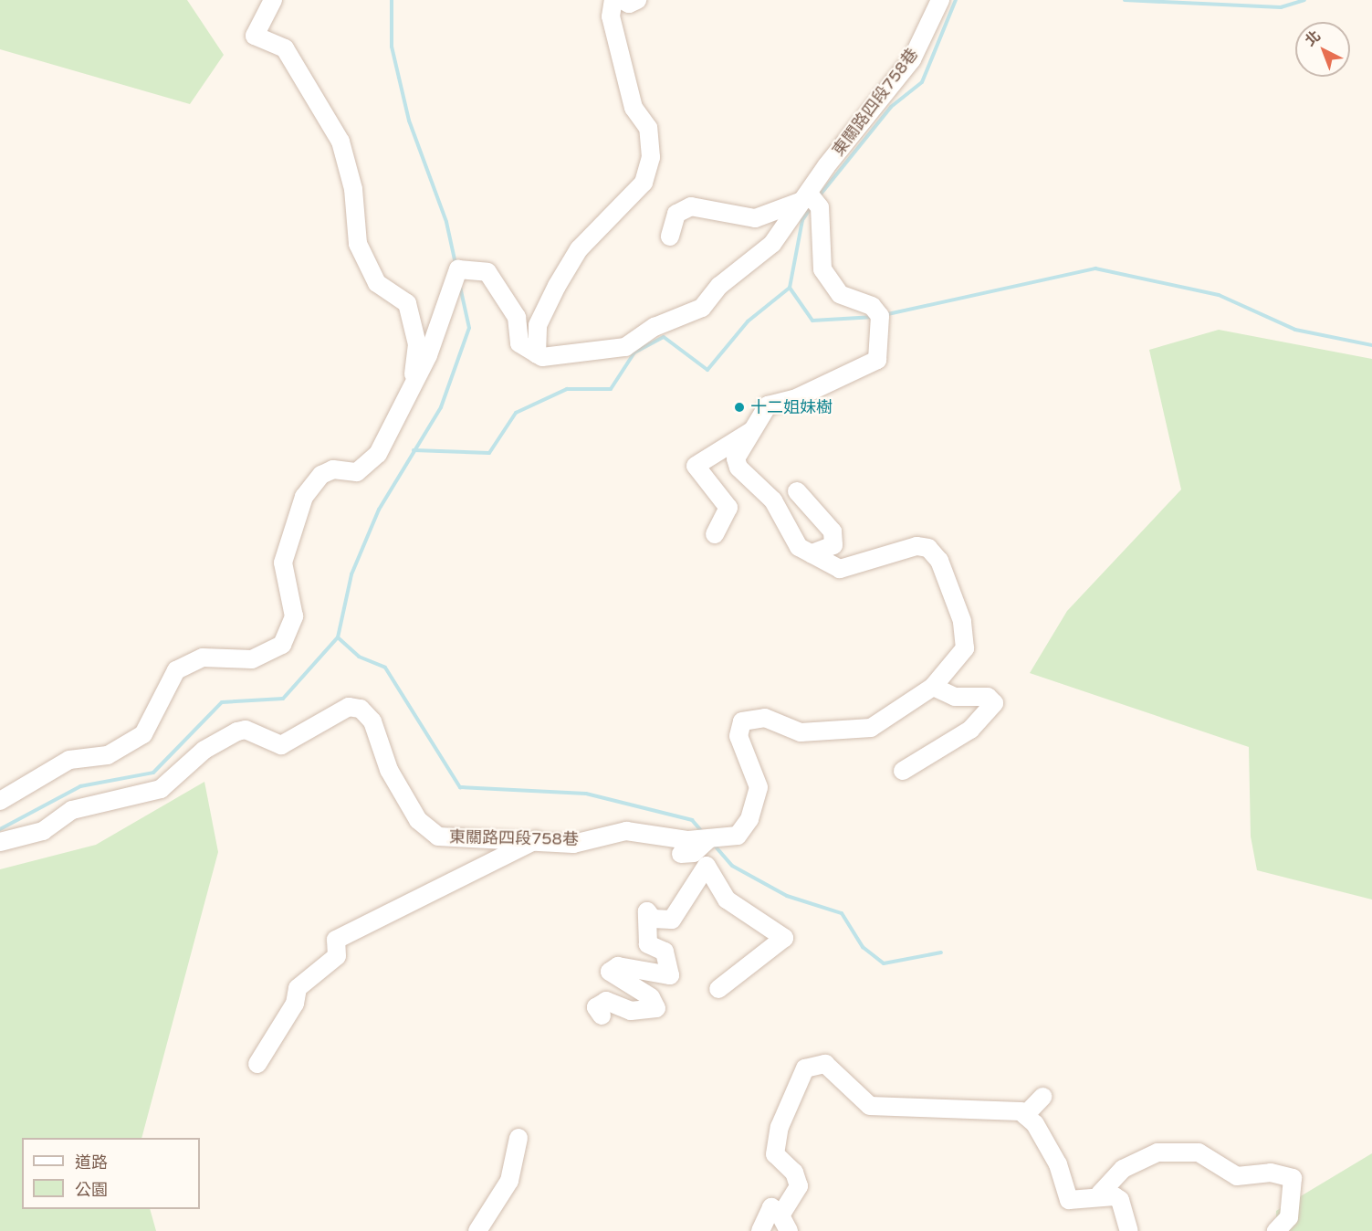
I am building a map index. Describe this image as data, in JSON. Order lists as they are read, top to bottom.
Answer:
{
  "streets": {
    "street": ["東關路四段758巷"]
  },
  "places": ["十二姐妹樹"],
  "legend": ["道路", "公園"],
  "north": "top left"
}
